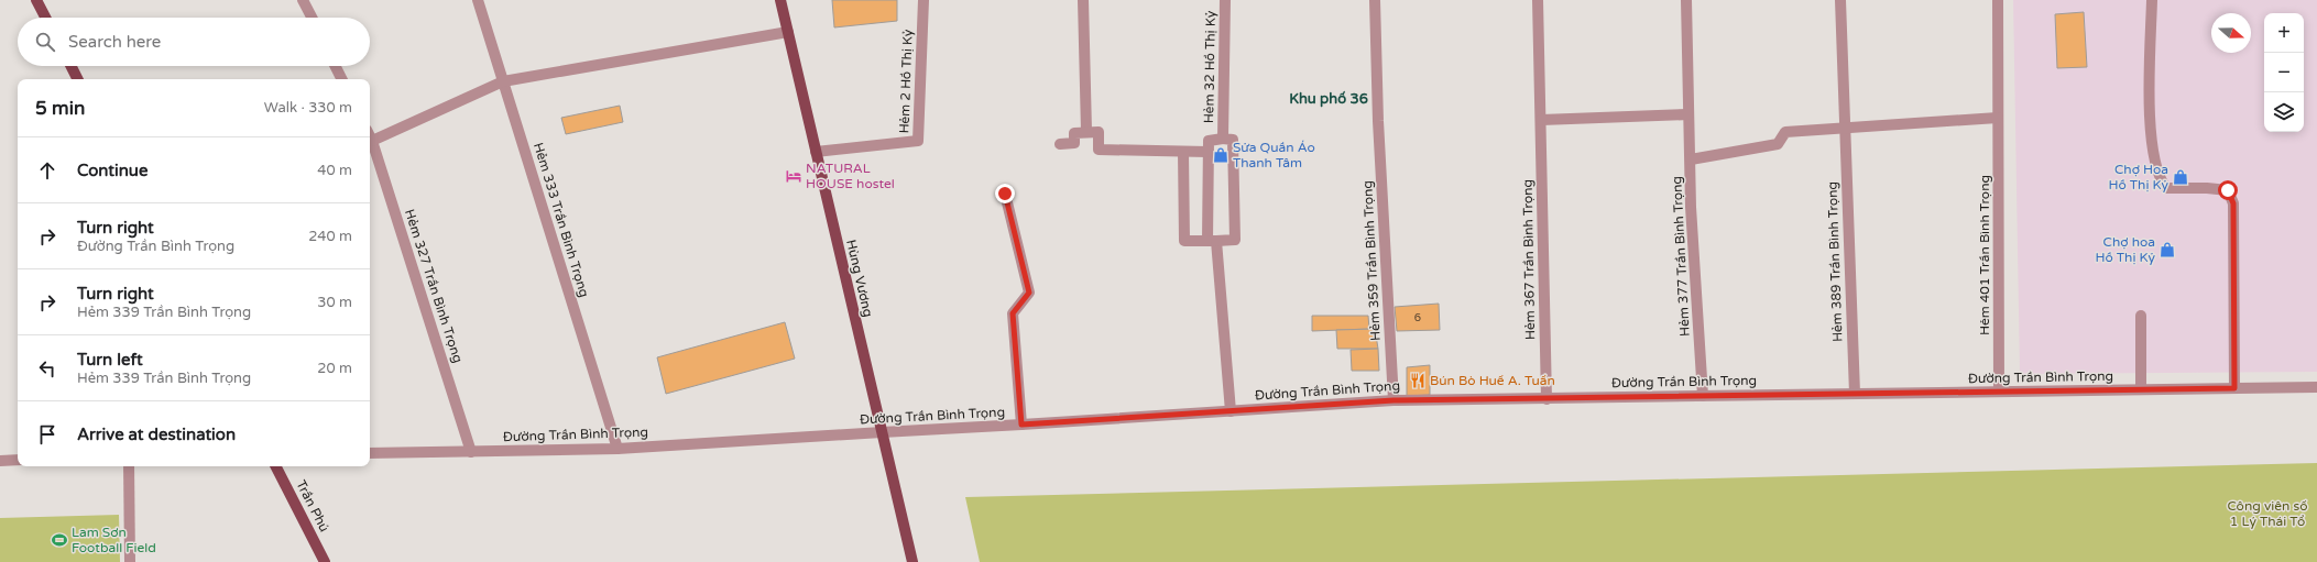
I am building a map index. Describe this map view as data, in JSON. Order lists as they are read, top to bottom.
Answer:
{
  "streets": {
    "main road": ["Hùng Vương", "Trần Phú"],
    "street": [
      "Hẻm 32 Hồ Thị Kỷ",
      "Hẻm 2 Hồ Thị Kỷ",
      "Hẻm 333 Trần Bình Trọng",
      "Hẻm 401 Trần Bình Trọng",
      "Hẻm 377 Trần Bình Trọng",
      "Hẻm 367 Trần Bình Trọng",
      "Hẻm 359 Trần Bình Trọng",
      "Hẻm 389 Trần Bình Trọng",
      "Hẻm 327 Trần Bình Trọng",
      "Đường Trần Bình Trọng"
    ]
  },
  "crossings": [
    ["Hẻm 2 Hồ Thị Kỷ", "Hùng Vương"],
    ["Hẻm 333 Trần Bình Trọng", "Đường Trần Bình Trọng"],
    ["Hẻm 401 Trần Bình Trọng", "Đường Trần Bình Trọng"],
    ["Hẻm 377 Trần Bình Trọng", "Đường Trần Bình Trọng"],
    ["Hẻm 367 Trần Bình Trọng", "Đường Trần Bình Trọng"],
    ["Hẻm 359 Trần Bình Trọng", "Đường Trần Bình Trọng"],
    ["Hẻm 389 Trần Bình Trọng", "Đường Trần Bình Trọng"],
    ["Hùng Vương", "Đường Trần Bình Trọng"],
    ["Hẻm 327 Trần Bình Trọng", "Đường Trần Bình Trọng"]
  ],
  "districts": ["Khu phố 36"],
  "parks": ["Công viên số 1 Lý Thái Tổ"],
  "places": {
    "shop": ["Sửa Quần Áo Thanh Tâm", "Chợ Hoa Hồ Thị Kỷ", "Chợ hoa Hồ Thị Kỷ"],
    "hotel": ["NATURAL HOUSE hostel"],
    "restaurant": ["Bún Bò Huế A. Tuấn"],
    "sports": ["Lam Sơn Football Field"]
  },
  "house_numbers": ["6"],
  "north": "right",
  "page": {
    "map_buttons": ["+", "−"],
    "search": "Search here",
    "heading": ["5 min", "Walk · 330 m"],
    "list": [
      ["Continue", "40 m"],
      ["Turn right", "Đường Trần Bình Trọng", "240 m"],
      ["Turn right", "Hẻm 339 Trần Bình Trọng", "30 m"],
      ["Turn left", "Hẻm 339 Trần Bình Trọng", "20 m"],
      "Arrive at destination"
    ]
  }
}
